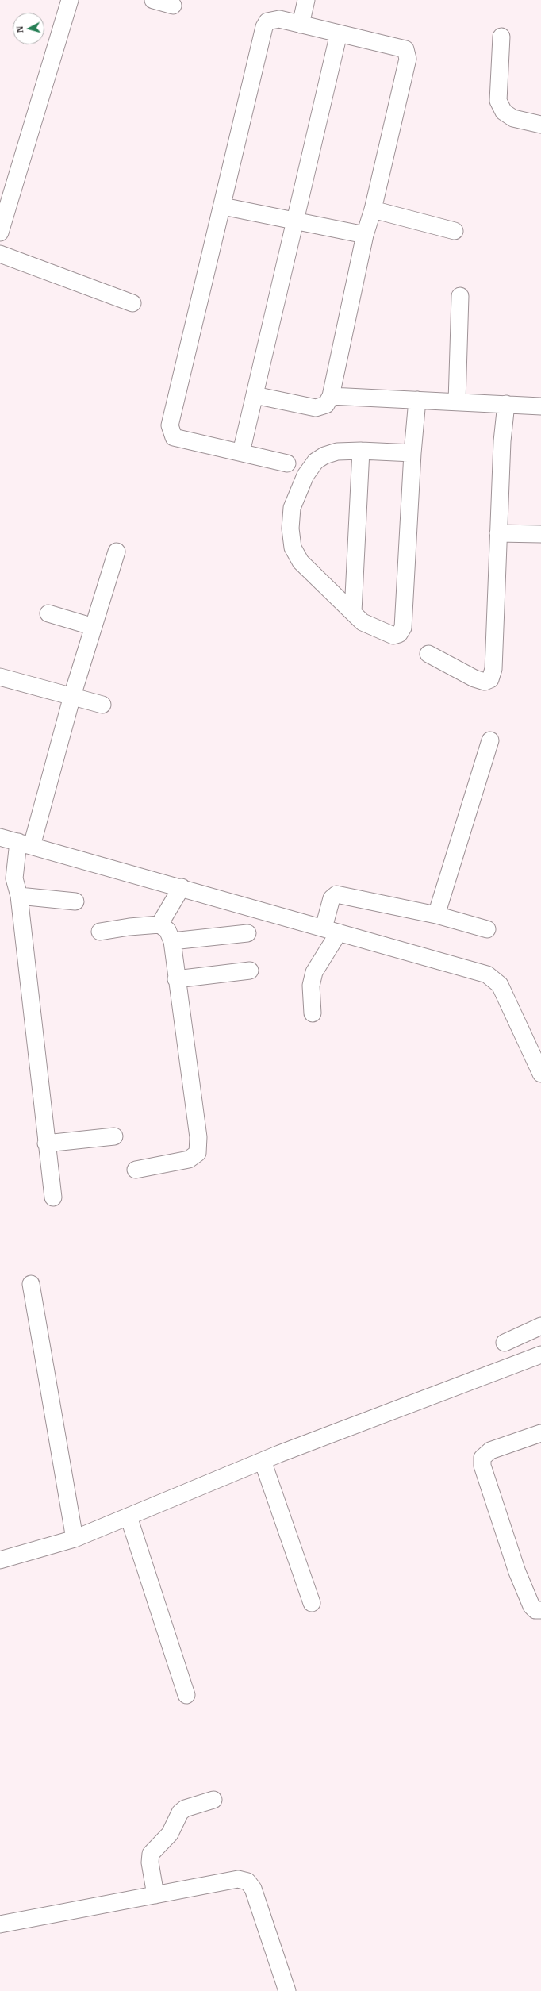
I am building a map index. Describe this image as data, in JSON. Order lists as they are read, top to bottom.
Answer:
{
  "north": "left"
}
